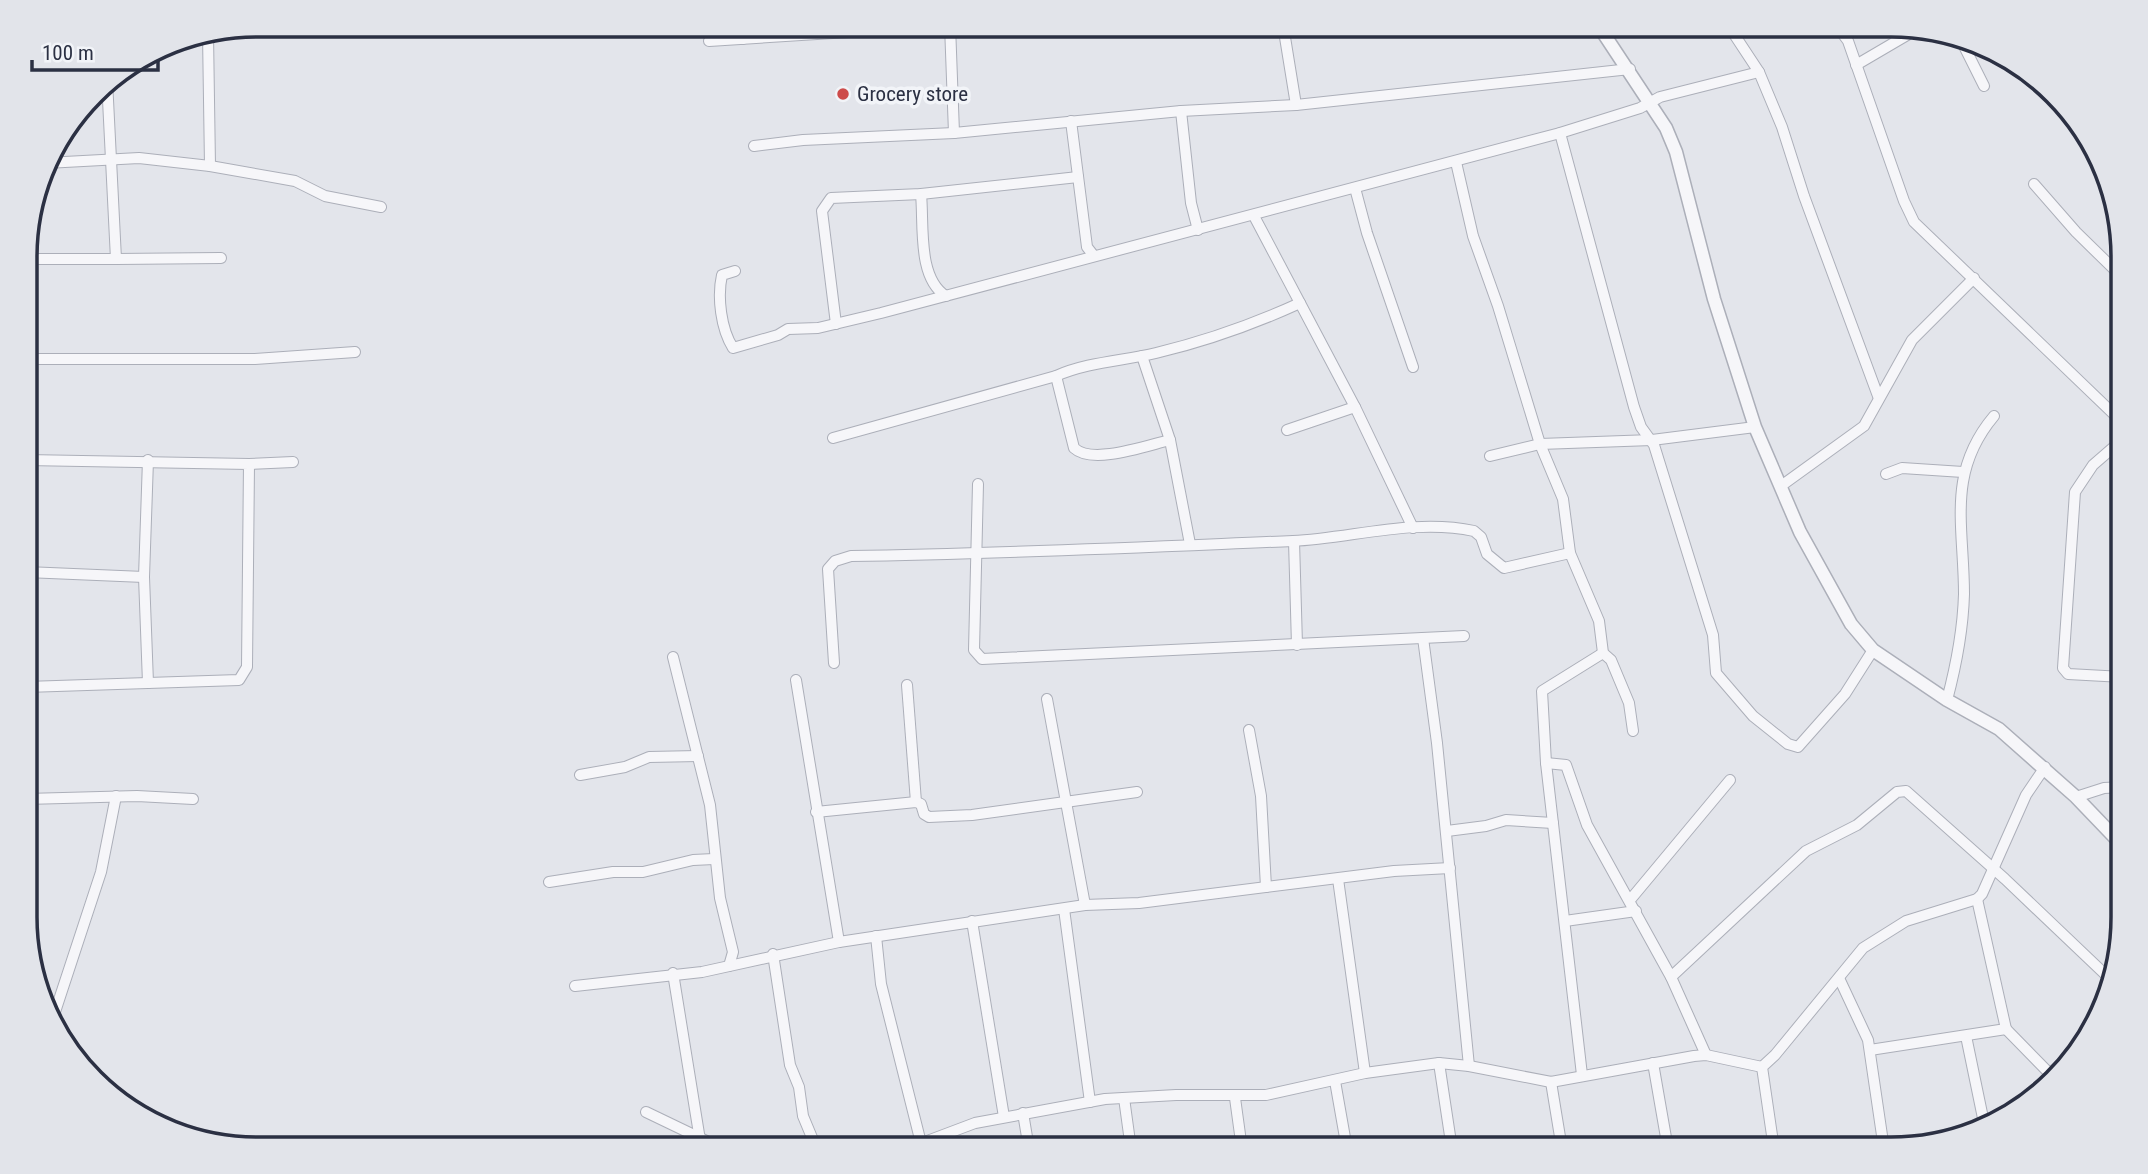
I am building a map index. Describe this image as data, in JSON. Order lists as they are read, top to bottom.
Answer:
{
  "places": ["Grocery store"],
  "scale_bar": "100 m"
}
